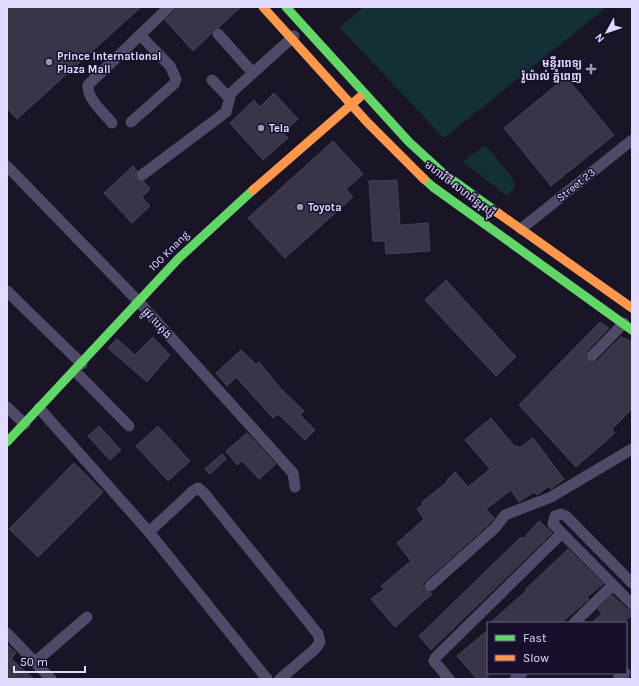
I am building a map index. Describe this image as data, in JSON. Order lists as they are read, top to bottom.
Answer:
{
  "streets": {
    "main road": ["មហាវិថី សហព័ន្ធរុស្ស៊ី", "100 Knang"],
    "street": ["Street 23", "ផ្លូវ បេតុង"]
  },
  "crossings": [
    ["Street 23", "មហាវិថី សហព័ន្ធរុស្ស៊ី"],
    ["មហាវិថី សហព័ន្ធរុស្ស៊ី", "100 Knang"],
    ["100 Knang", "ផ្លូវ បេតុង"]
  ],
  "places": {
    "other": ["Prince International Plaza Mall", "Tela", "Toyota"],
    "health": ["មន្ទីរពេទ្យ រ៉ូយ៉ាល់ ភ្នំពេញ"]
  },
  "legend": ["Fast", "Slow"],
  "scale_bar": "50 m",
  "north": "bottom left"
}
